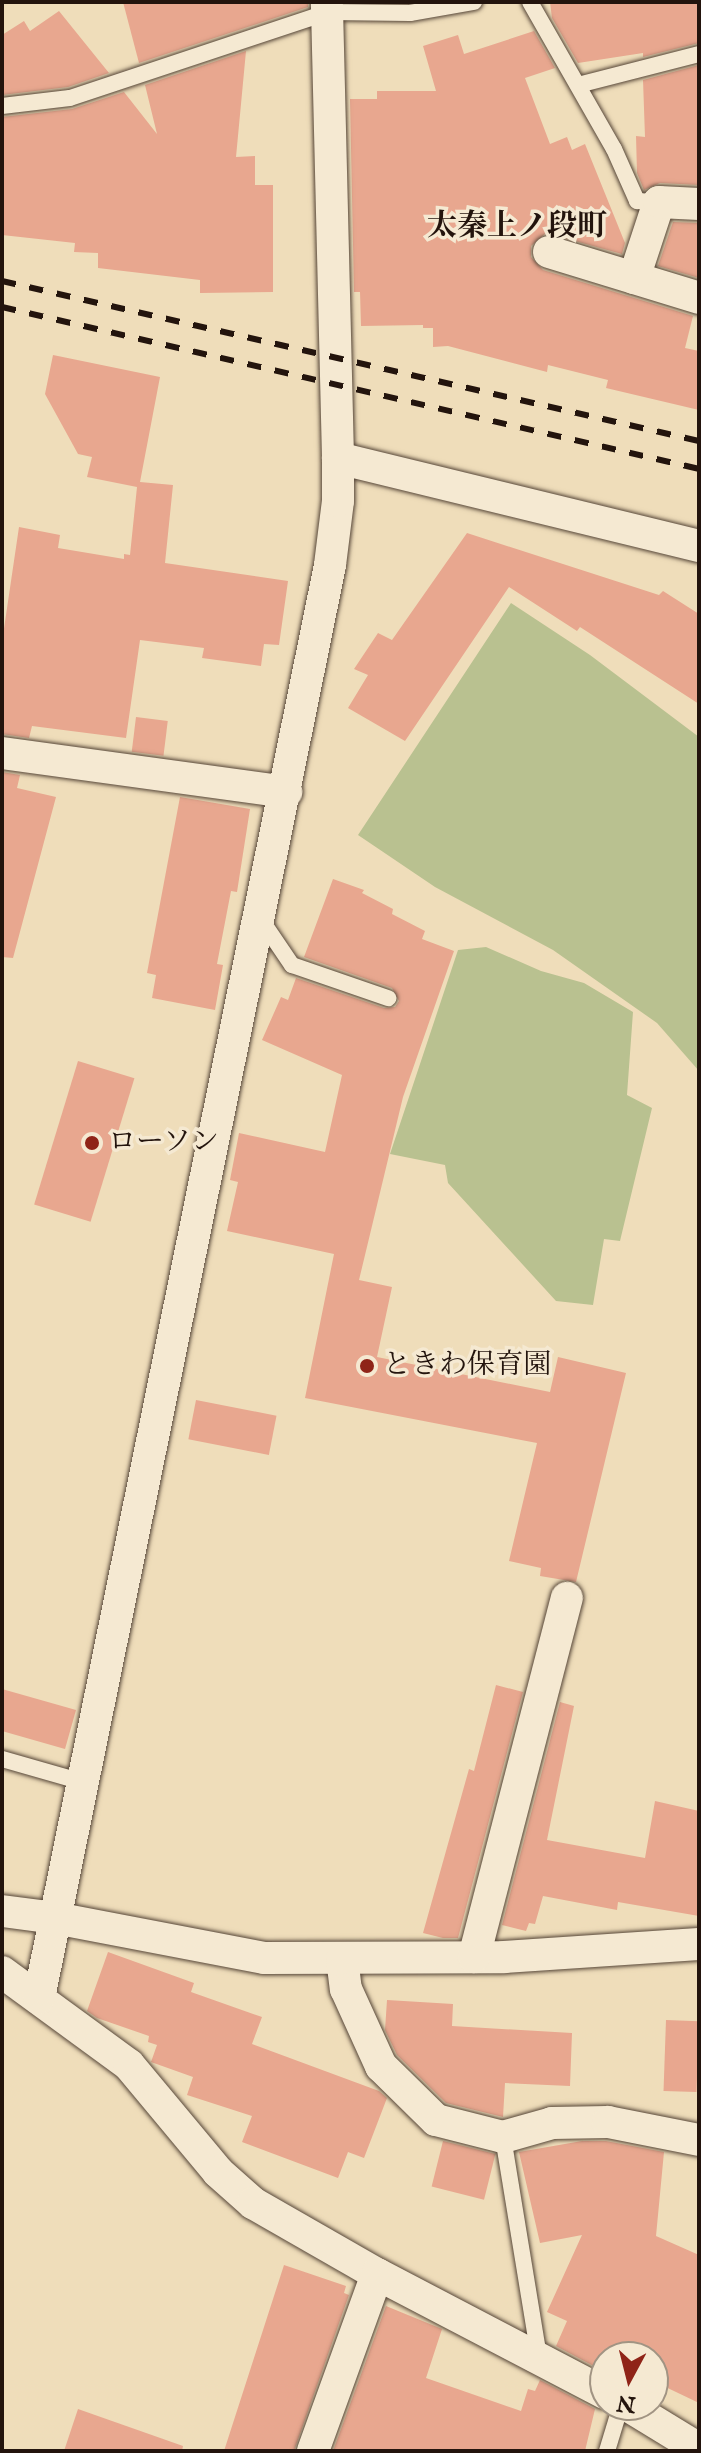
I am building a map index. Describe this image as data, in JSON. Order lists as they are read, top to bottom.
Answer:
{
  "districts": ["太秦上ノ段町"],
  "places": ["ローソン", "ときわ保育園"],
  "north": "bottom"
}
